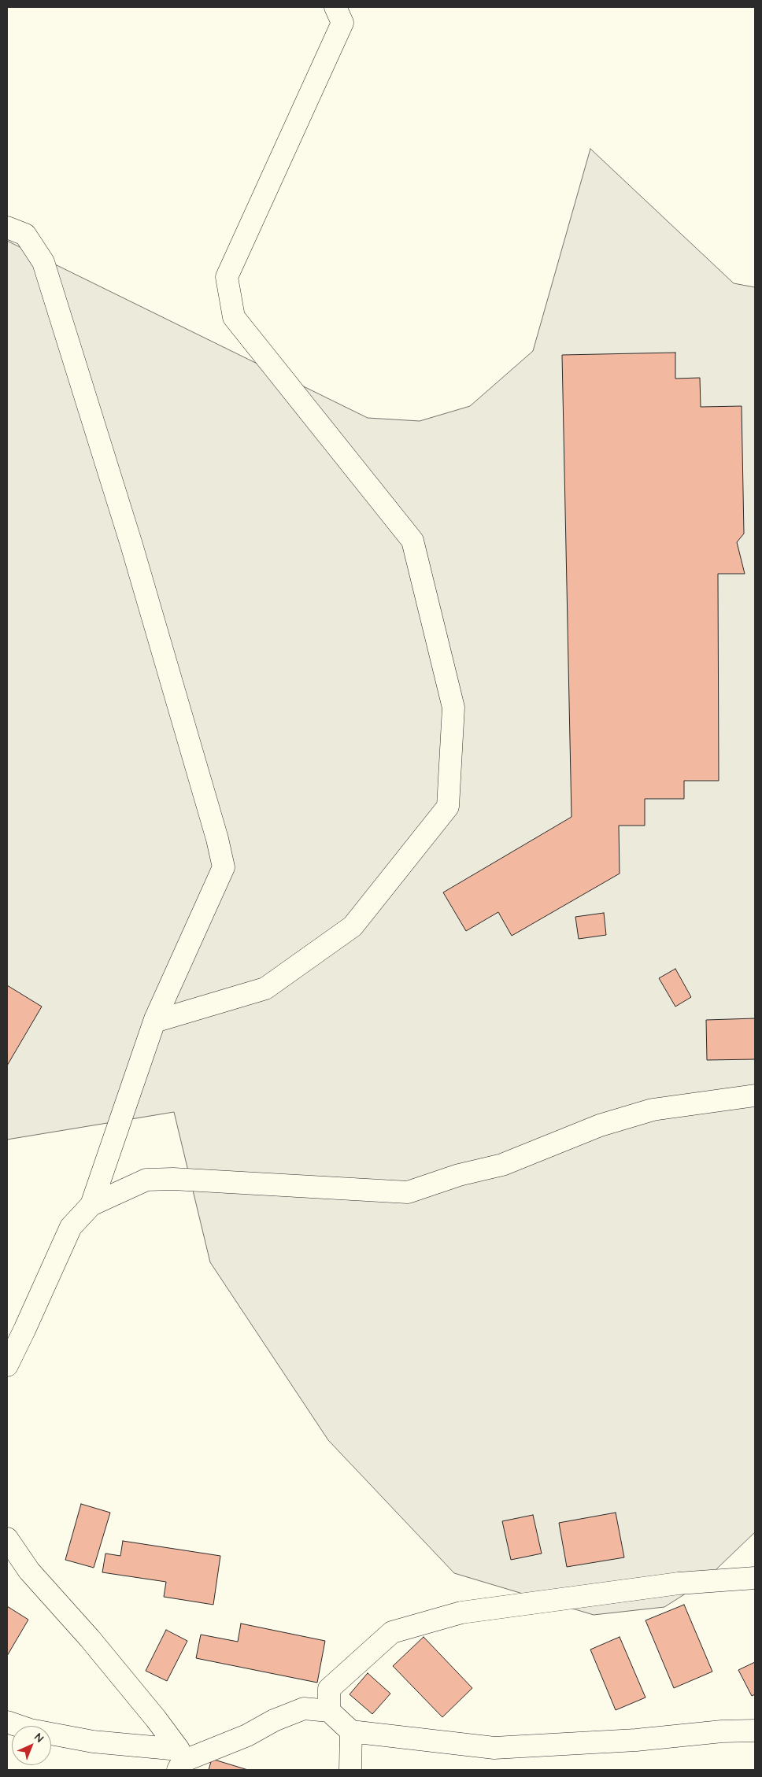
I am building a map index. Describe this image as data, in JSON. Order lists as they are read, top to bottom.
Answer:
{
  "north": "top right"
}
